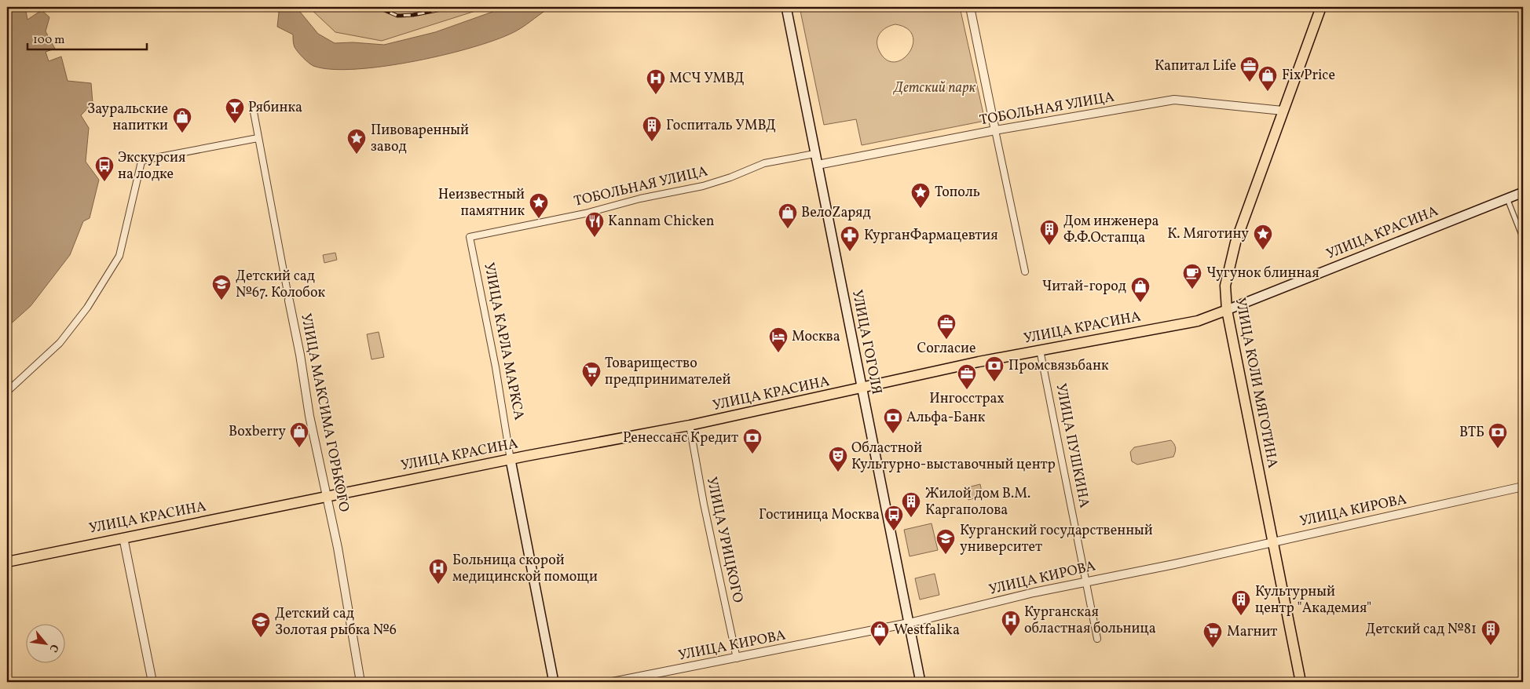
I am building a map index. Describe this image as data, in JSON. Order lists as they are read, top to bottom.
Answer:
{
  "streets": {
    "main road": [
      "УЛИЦА КРАСИНА",
      "УЛИЦА КАРЛА МАРКСА",
      "УЛИЦА ГОГОЛЯ",
      "УЛИЦА КОЛИ МЯГОТИНА"
    ],
    "street": [
      "ТОБОЛЬНАЯ УЛИЦА",
      "УЛИЦА МАКСИМА ГОРЬКОГО",
      "УЛИЦА ПУШКИНА",
      "УЛИЦА КИРОВА",
      "УЛИЦА УРИЦКОГО"
    ]
  },
  "crossings": [
    ["ТОБОЛЬНАЯ УЛИЦА", "УЛИЦА КАРЛА МАРКСА"],
    ["ТОБОЛЬНАЯ УЛИЦА", "УЛИЦА ГОГОЛЯ"],
    ["ТОБОЛЬНАЯ УЛИЦА", "УЛИЦА КОЛИ МЯГОТИНА"],
    ["УЛИЦА КРАСИНА", "УЛИЦА КАРЛА МАРКСА"],
    ["УЛИЦА КРАСИНА", "УЛИЦА ГОГОЛЯ"],
    ["УЛИЦА КРАСИНА", "УЛИЦА КОЛИ МЯГОТИНА"],
    ["УЛИЦА КРАСИНА", "УЛИЦА МАКСИМА ГОРЬКОГО"],
    ["УЛИЦА КРАСИНА", "УЛИЦА ПУШКИНА"],
    ["УЛИЦА КРАСИНА", "УЛИЦА УРИЦКОГО"],
    ["УЛИЦА ГОГОЛЯ", "УЛИЦА КИРОВА"],
    ["УЛИЦА КОЛИ МЯГОТИНА", "УЛИЦА КИРОВА"],
    ["УЛИЦА ПУШКИНА", "УЛИЦА КИРОВА"],
    ["УЛИЦА КИРОВА", "УЛИЦА УРИЦКОГО"]
  ],
  "parks": ["Детский парк"],
  "places": {
    "office": ["Капитал Life", "Согласие", "Ингосстрах"],
    "shop": [
      "Fix Price",
      "Зауральские напитки",
      "ВелоZаряд",
      "Читай-город",
      "Boxberry",
      "Westfalika"
    ],
    "hospital": ["МСЧ УМВД", "Больница скорой медицинской помощи", "Курганская областная больница"],
    "bar": ["Рябинка"],
    "building": [
      "Госпиталь УМВД",
      "Дом инженера Ф.Ф.Остапца",
      "Жилой дом В.М. Каргаполова",
      "Культурный центр \"Академия\"",
      "Детский сад №81"
    ],
    "place": [
      "Пивоваренный завод",
      "Тополь",
      "Неизвестный памятник",
      "К. Мяготину"
    ],
    "bus stop": ["Экскурсия на лодке", "Гостиница Москва"],
    "restaurant": ["Kannam Chicken"],
    "pharmacy": ["КурганФармацевтия"],
    "cafe": ["Чугунок блинная"],
    "school or university": ["Детский сад №67. Колобок", "Курганский государственный университет", "Детский сад Золотая рыбка №6"],
    "hotel": ["Москва"],
    "bank": [
      "Промсвязьбанк",
      "Альфа-Банк",
      "ВТБ",
      "Ренессанс Кредит"
    ],
    "supermarket": ["Товарищество предпринимателей", "Магнит"],
    "theatre": ["Областной Культурно-выставочный центр"]
  },
  "scale_bar": "100 m",
  "north": "bottom right"
}
